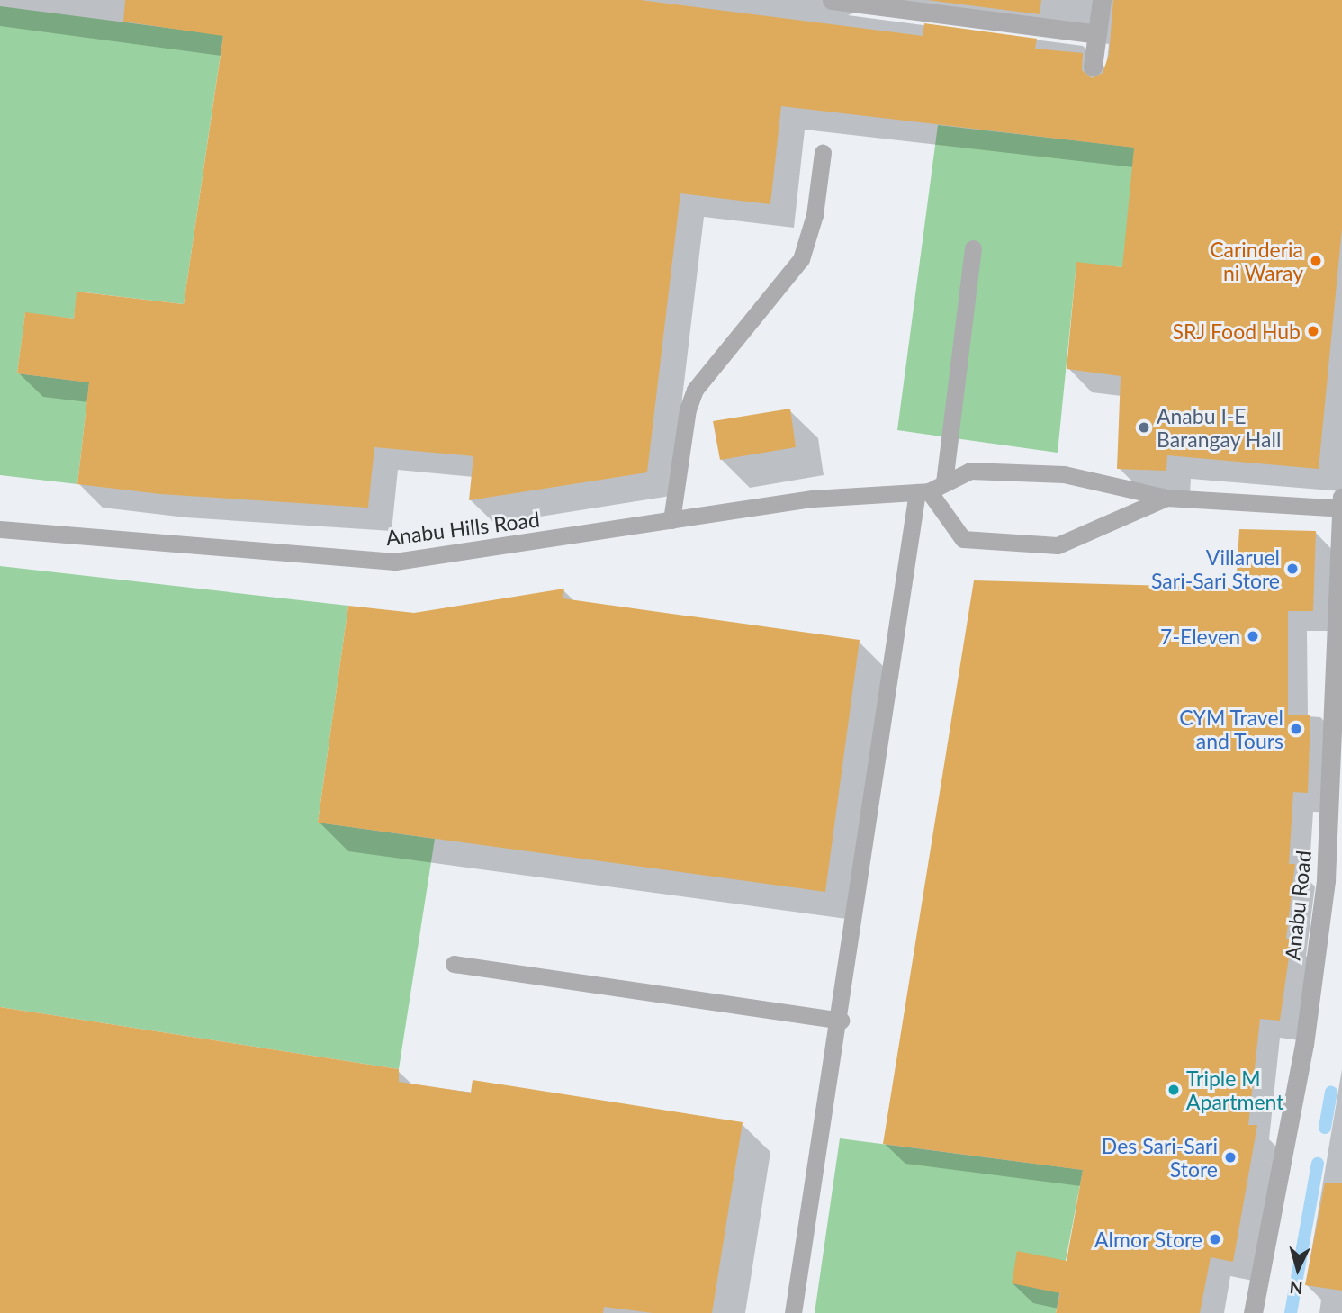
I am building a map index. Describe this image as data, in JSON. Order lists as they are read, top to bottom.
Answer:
{
  "streets": {
    "street": ["Anabu Road"],
    "lane": ["Anabu Hills Road"]
  },
  "crossings": [
    ["Anabu Hills Road", "Anabu Road"]
  ],
  "places": [
    "Carinderia ni Waray",
    "SRJ Food Hub",
    "Anabu I-E Barangay Hall",
    "Villaruel Sari-Sari Store",
    "7-Eleven",
    "CYM Travel and Tours",
    "Triple M Apartment",
    "Des Sari-Sari Store",
    "Almor Store"
  ],
  "north": "bottom"
}
